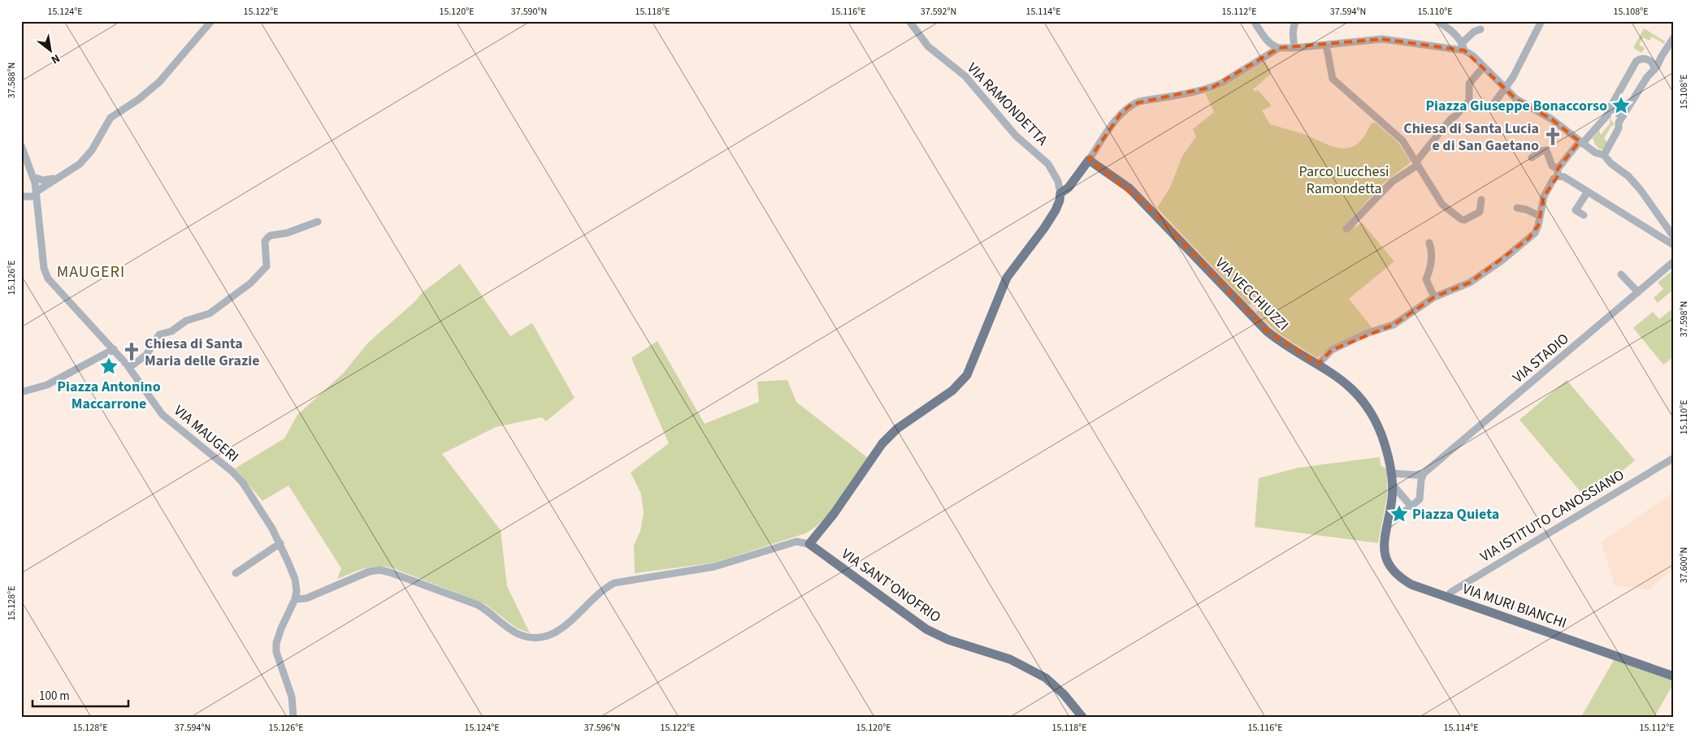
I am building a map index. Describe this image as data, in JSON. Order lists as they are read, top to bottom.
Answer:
{
  "streets": {
    "main road": ["VIA VECCHIUZZI", "VIA SANT'ONOFRIO", "VIA MURI BIANCHI"],
    "street": [
      "VIA RAMONDETTA",
      "VIA STADIO",
      "VIA MAUGERI",
      "VIA ISTITUTO CANOSSIANO"
    ]
  },
  "crossings": [
    ["VIA VECCHIUZZI", "VIA MURI BIANCHI"],
    ["VIA ISTITUTO CANOSSIANO", "VIA MURI BIANCHI"]
  ],
  "districts": ["MAUGERI"],
  "parks": ["Parco Lucchesi Ramondetta"],
  "places": {
    "place": ["Piazza Giuseppe Bonaccorso", "Piazza Antonino Maccarrone", "Piazza Quieta"],
    "church": ["Chiesa di Santa Lucia e di San Gaetano", "Chiesa di Santa Maria delle Grazie"]
  },
  "scale_bar": "100 m",
  "north": "bottom right",
  "coordinates": [
    "15.124°E",
    "15.122°E",
    "15.120°E",
    "37.590°N",
    "15.118°E",
    "15.116°E",
    "37.592°N",
    "15.114°E",
    "15.112°E",
    "37.594°N",
    "15.110°E",
    "15.108°E",
    "37.588°N",
    "15.126°E",
    "37.598°N",
    "37.600°N",
    "15.128°E",
    "37.596°N"
  ]
}
